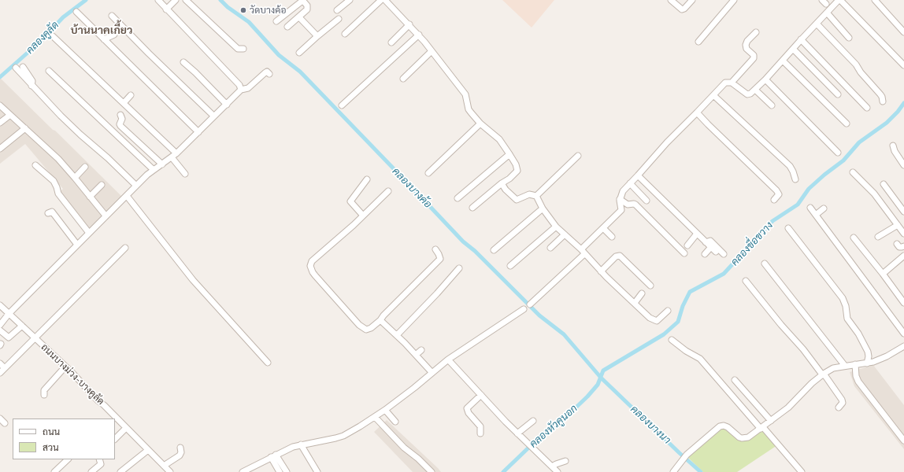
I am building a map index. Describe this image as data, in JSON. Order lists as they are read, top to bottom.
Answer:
{
  "streets": {
    "street": ["ถนนบางม่วง-บางคูลัด"]
  },
  "districts": ["บ้านนาคเกี้ยว"],
  "water": [
    "คลองคูลัด",
    "คลองบางค้อ",
    "คลองขื่อขวาง",
    "คลองบางนา",
    "คลองหัวคูนอก"
  ],
  "places": ["วัดบางค้อ"],
  "legend": ["ถนน", "สวน"]
}
